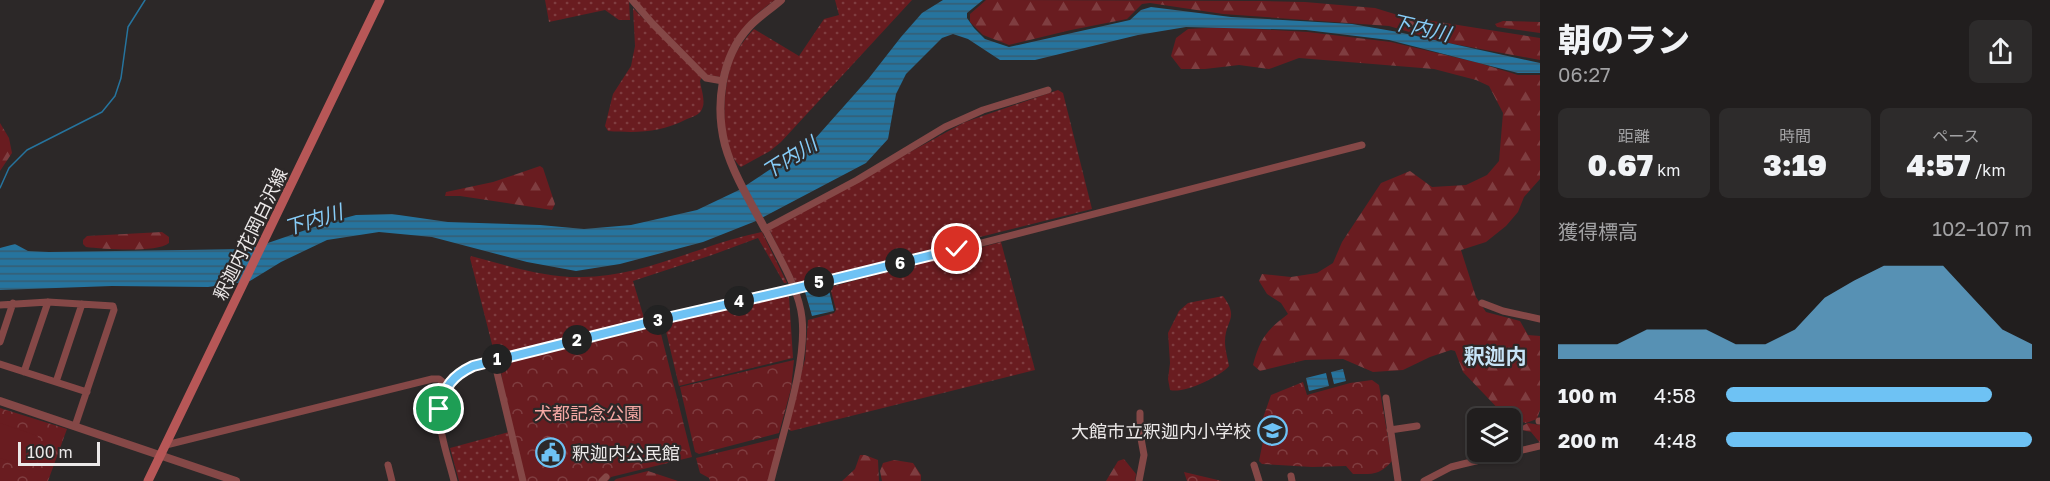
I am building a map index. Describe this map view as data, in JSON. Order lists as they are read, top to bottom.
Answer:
{
  "streets": {
    "main road": ["釈迦内花岡白沢線"]
  },
  "districts": ["釈迦内"],
  "water": ["下内川"],
  "parks": ["犬都記念公園"],
  "places": {
    "school or university": ["大館市立釈迦内小学校"],
    "public building": ["釈迦内公民館"]
  },
  "scale_bar": "100 m",
  "page": {
    "heading": ["朝のラン", "06:27"],
    "stats": [
      ["距離", "0.67 km"],
      ["時間", "3:19"],
      ["ペース", "4:57 /km"]
    ],
    "chart": ["獲得標高", "102–107 m"],
    "pins": [
      "6",
      "5",
      "4",
      "3",
      "2",
      "1"
    ],
    "list": [
      {
        "name": "100 m",
        "note": "4:58"
      },
      {
        "name": "200 m",
        "note": "4:48"
      }
    ],
    "scale": "100 m"
  }
}
